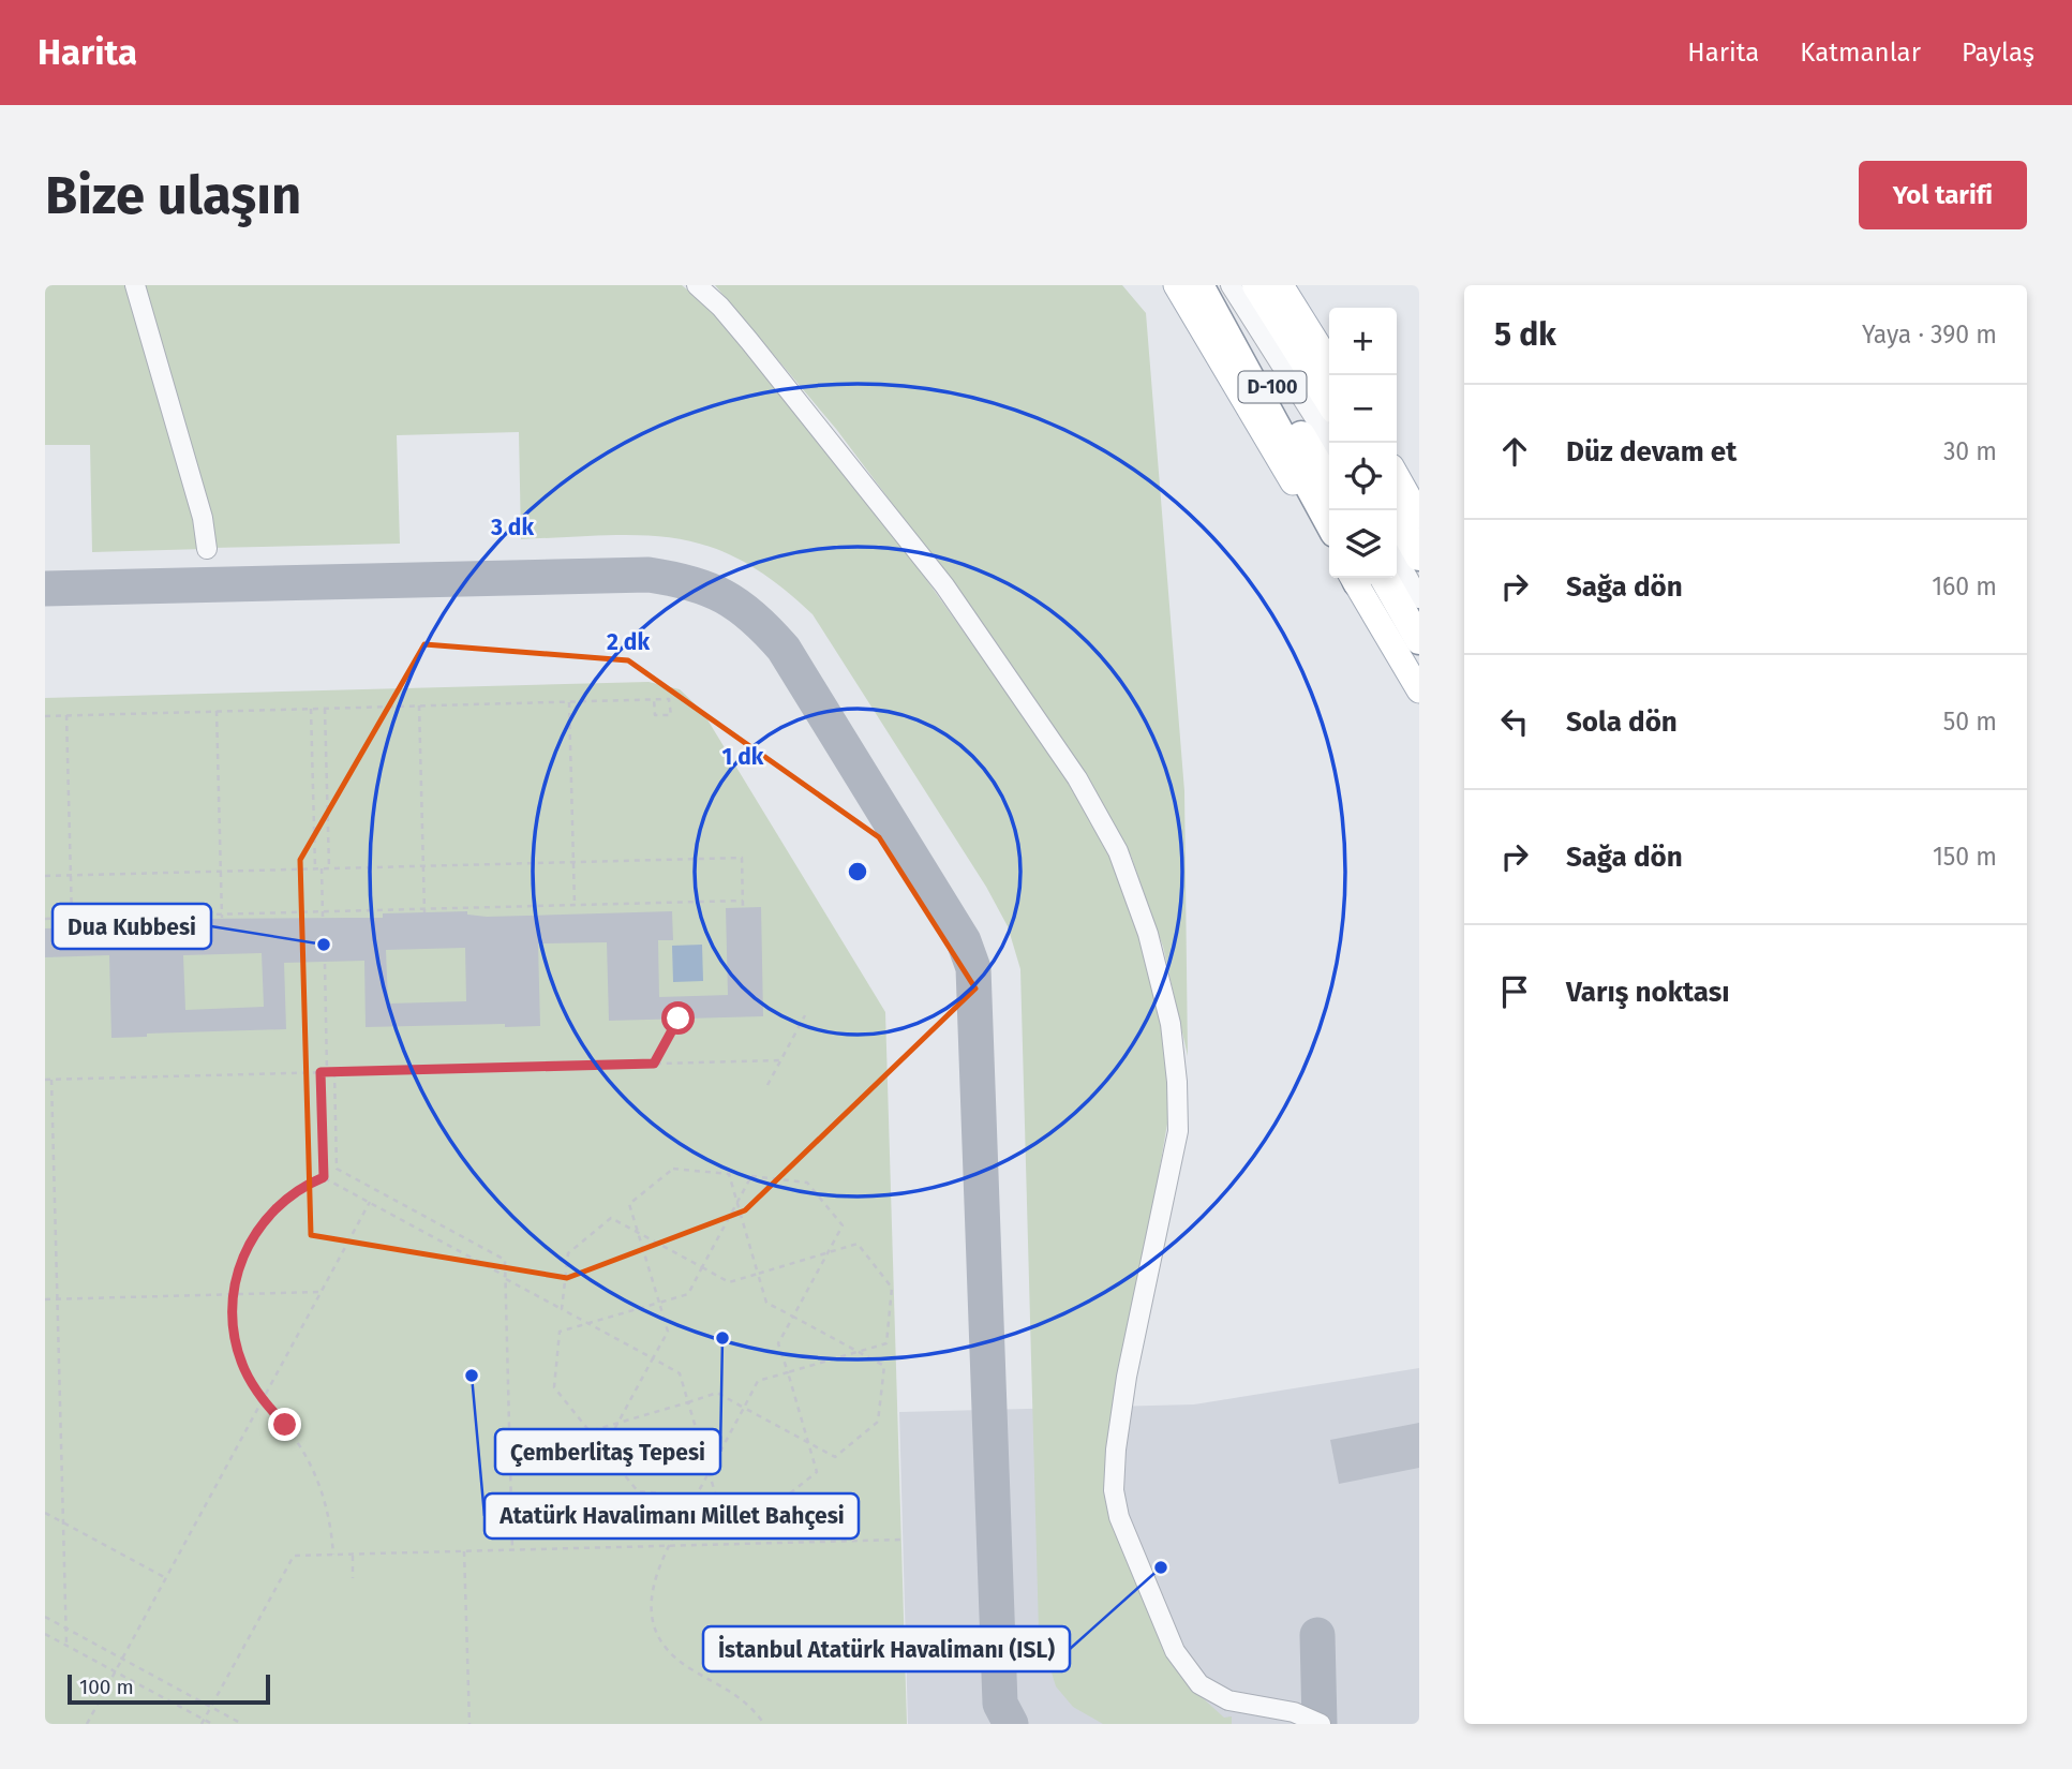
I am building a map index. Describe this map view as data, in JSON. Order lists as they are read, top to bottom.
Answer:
{
  "streets": {
    "highway": ["D-100"]
  },
  "places": [
    "Dua Kubbesi",
    "Çemberlitaş Tepesi",
    "Atatürk Havalimanı Millet Bahçesi",
    "İstanbul Atatürk Havalimanı (ISL)"
  ],
  "scale_bar": "100 m",
  "page": {
    "header": "Harita",
    "nav": ["Harita", "Katmanlar", "Paylaş"],
    "buttons": "Yol tarifi",
    "title": "Bize ulaşın",
    "heading": ["5 dk", "Yaya · 390 m"],
    "map_buttons": ["+", "−"],
    "list": [
      ["Düz devam et", "30 m"],
      ["Sağa dön", "160 m"],
      ["Sola dön", "50 m"],
      ["Sağa dön", "150 m"],
      "Varış noktası"
    ],
    "scale": "100 m"
  },
  "rings": ["3 dk", "2 dk", "1 dk"]
}
